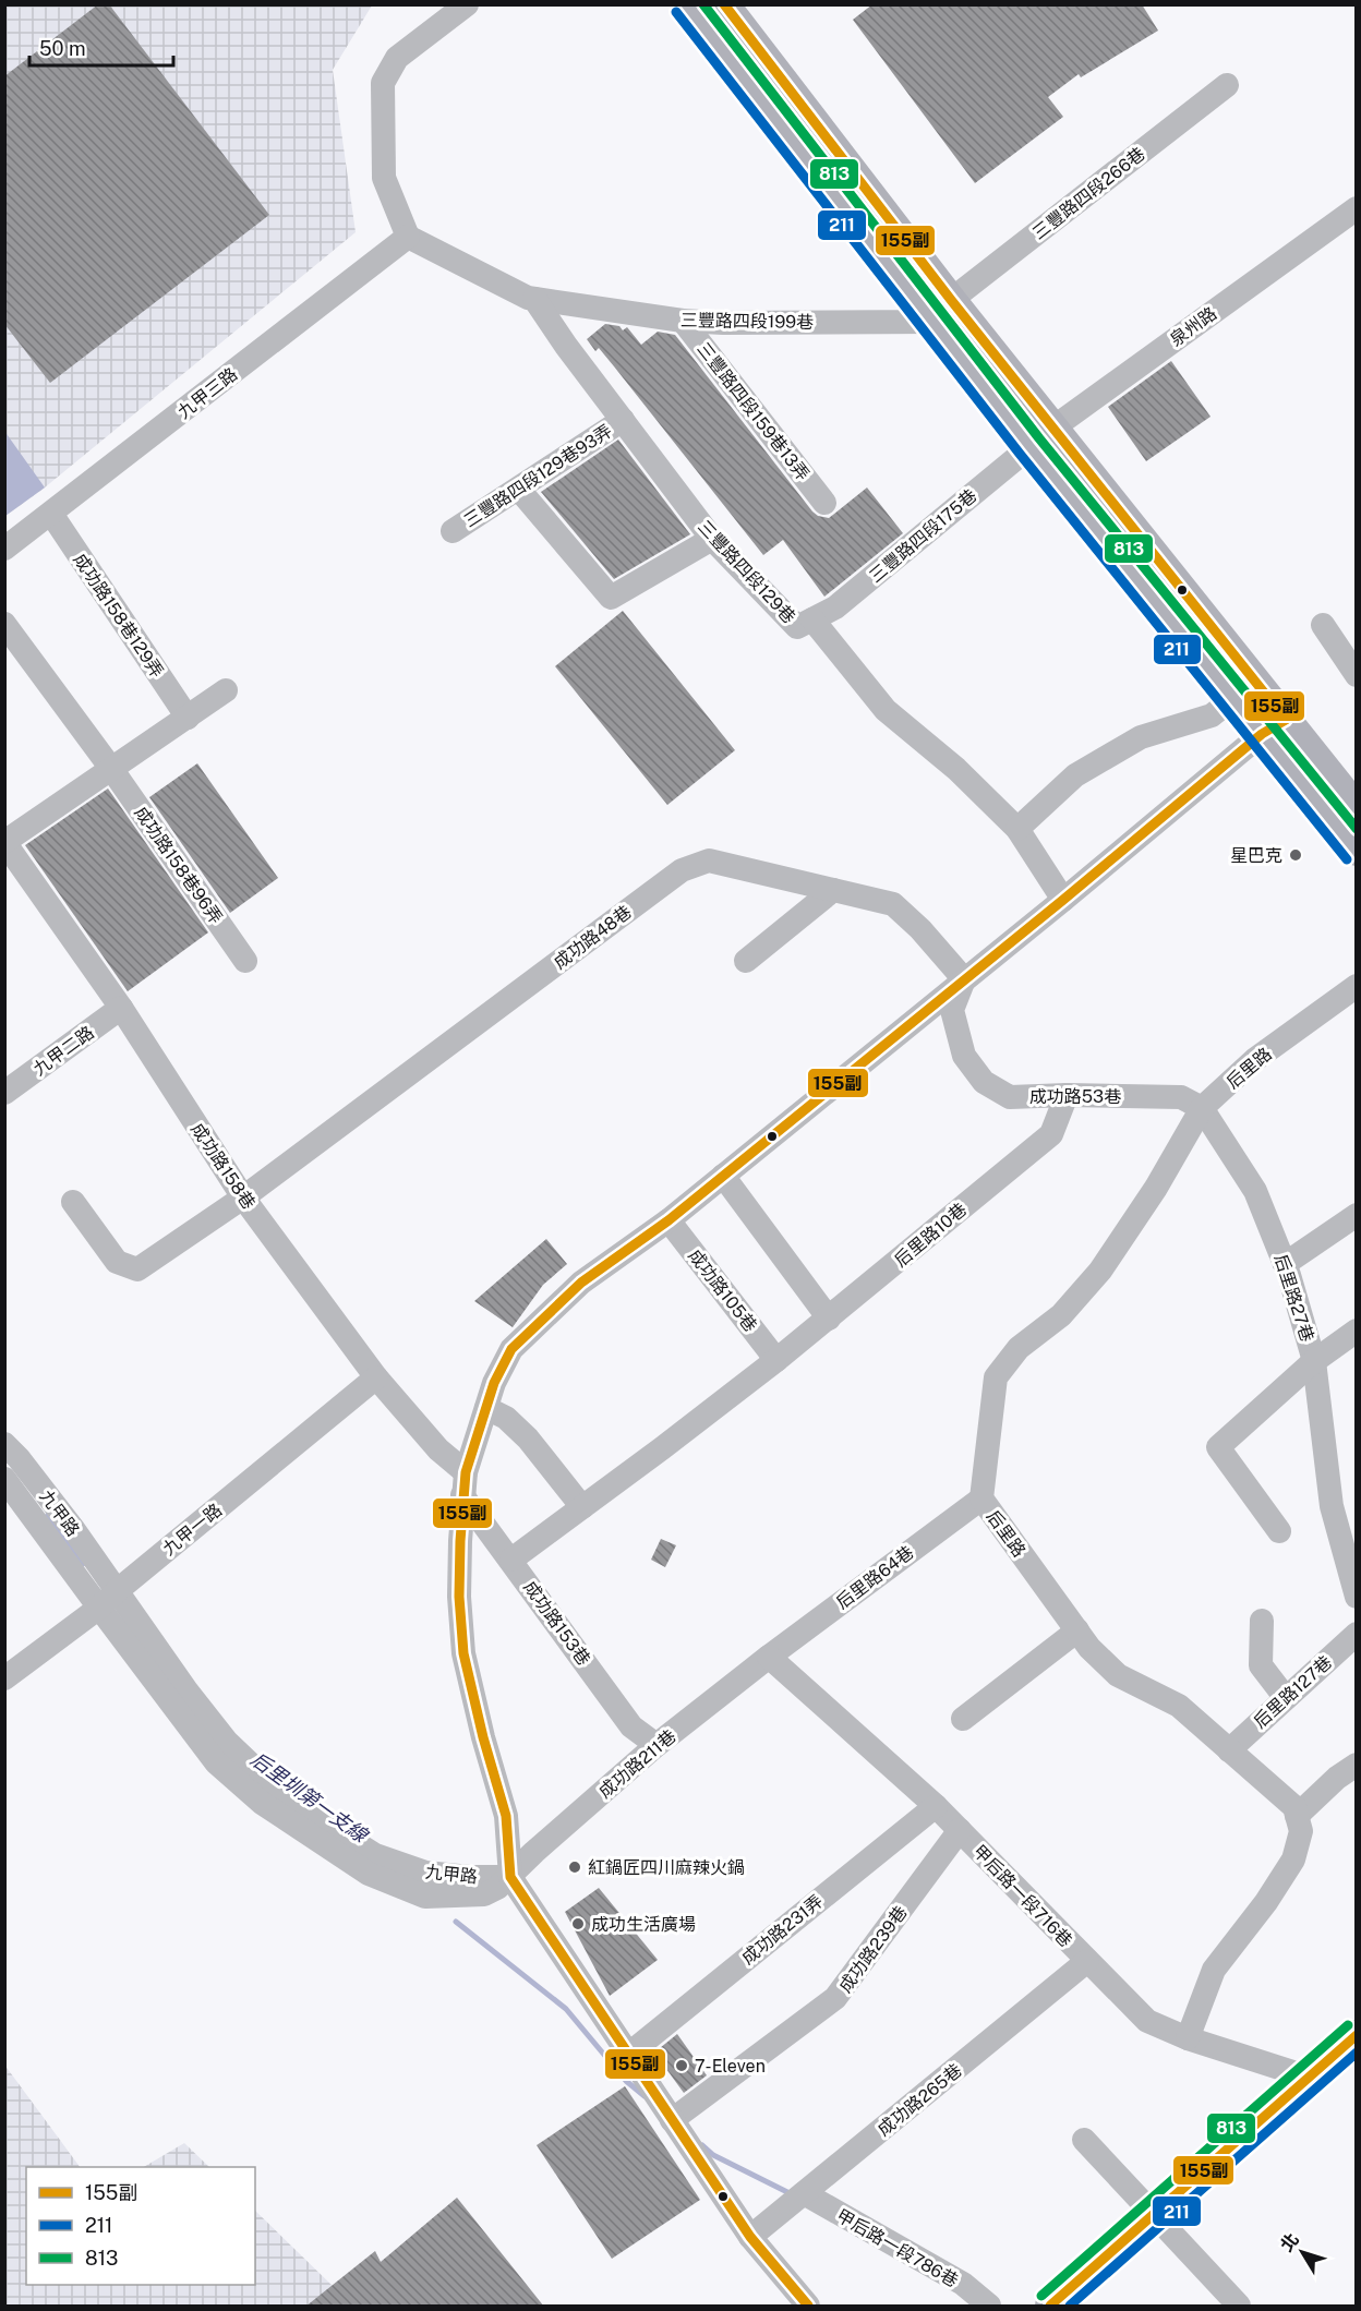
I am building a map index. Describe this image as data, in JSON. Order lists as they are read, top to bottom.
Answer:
{
  "streets": {
    "street": [
      "三豐路四段266巷",
      "三豐路四段199巷",
      "泉州路",
      "九甲三路",
      "三豐路四段159巷13弄",
      "三豐路四段129巷93弄",
      "三豐路四段175巷",
      "三豐路四段129巷",
      "成功路158巷129弄",
      "成功路158巷96弄",
      "成功路48巷",
      "九甲二路",
      "后里路",
      "成功路53巷",
      "成功路158巷",
      "后里路10巷",
      "成功路105巷",
      "后里路27巷",
      "九甲路",
      "九甲一路",
      "后里路64巷",
      "成功路153巷",
      "后里路127巷",
      "成功路211巷",
      "甲后路一段716巷",
      "成功路231弄",
      "成功路239巷",
      "成功路265巷",
      "甲后路一段786巷"
    ]
  },
  "crossings": [
    ["三豐路四段266巷", "三豐路四段199巷"],
    ["三豐路四段199巷", "九甲三路"],
    ["三豐路四段199巷", "三豐路四段159巷13弄"],
    ["三豐路四段199巷", "三豐路四段129巷"],
    ["泉州路", "三豐路四段175巷"],
    ["九甲三路", "成功路158巷129弄"],
    ["三豐路四段129巷93弄", "三豐路四段129巷"],
    ["三豐路四段175巷", "三豐路四段129巷"],
    ["成功路158巷129弄", "成功路158巷"],
    ["成功路158巷96弄", "成功路158巷"],
    ["成功路48巷", "成功路53巷"],
    ["成功路48巷", "成功路158巷"],
    ["九甲二路", "成功路158巷"],
    ["后里路", "成功路53巷"],
    ["后里路", "后里路27巷"],
    ["后里路", "后里路64巷"],
    ["后里路", "后里路127巷"],
    ["成功路53巷", "后里路10巷"],
    ["成功路53巷", "后里路27巷"],
    ["成功路158巷", "九甲一路"],
    ["成功路158巷", "成功路153巷"],
    ["后里路10巷", "成功路105巷"],
    ["后里路10巷", "成功路153巷"],
    ["九甲路", "九甲一路"],
    ["九甲路", "成功路211巷"],
    ["后里路64巷", "成功路211巷"],
    ["后里路64巷", "甲后路一段716巷"],
    ["成功路153巷", "成功路211巷"],
    ["成功路211巷", "甲后路一段716巷"],
    ["甲后路一段716巷", "成功路231弄"],
    ["甲后路一段716巷", "成功路239巷"],
    ["甲后路一段716巷", "成功路265巷"],
    ["成功路265巷", "甲后路一段786巷"]
  ],
  "water": ["后里圳第一支線"],
  "places": [
    "星巴克",
    "紅鍋匠四川麻辣火鍋",
    "成功生活廣場",
    "7-Eleven"
  ],
  "lines": ["transit line 155副", "transit line 813", "transit line 211"],
  "legend": ["155副", "211", "813"],
  "scale_bar": "50 m",
  "north": "top left"
}
